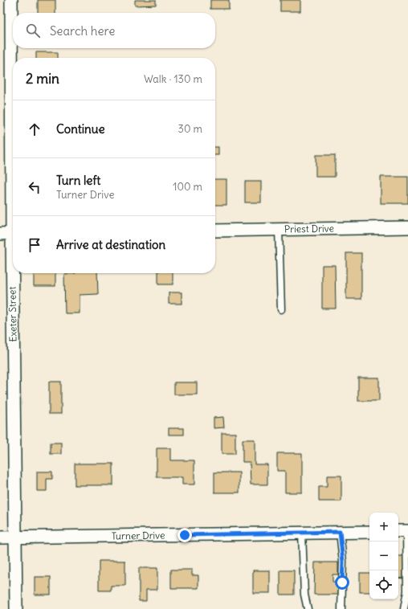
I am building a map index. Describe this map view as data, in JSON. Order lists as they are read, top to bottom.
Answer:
{
  "streets": {
    "street": ["Priest Drive", "Exeter Street", "Turner Drive"]
  },
  "crossings": [
    ["Exeter Street", "Turner Drive"]
  ],
  "page": {
    "search": "Search here",
    "heading": ["2 min", "Walk · 130 m"],
    "list": [
      ["Continue", "30 m"],
      ["Turn left", "Turner Drive", "100 m"],
      "Arrive at destination"
    ],
    "map_buttons": ["+", "−"]
  }
}
